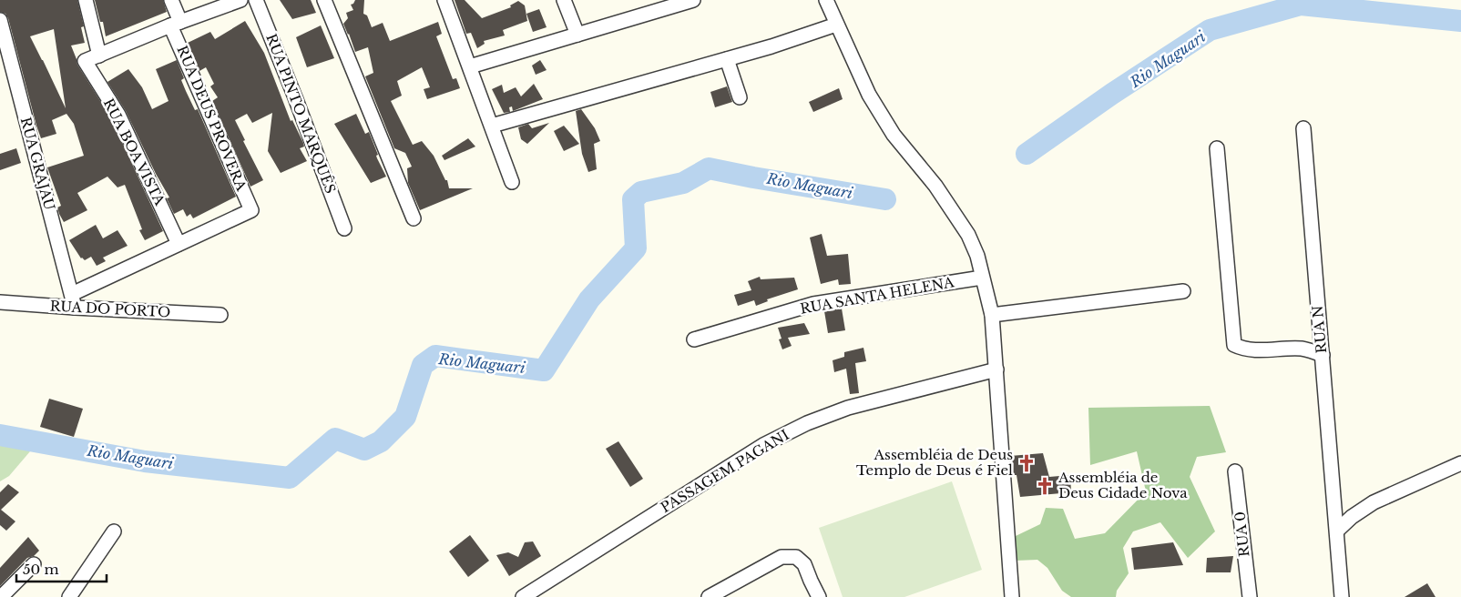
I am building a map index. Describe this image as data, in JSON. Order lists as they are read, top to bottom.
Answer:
{
  "streets": {
    "street": [
      "RUA PINTO MARQUÊS",
      "RUA DEUS PROVERA",
      "RUA BOA VISTA",
      "RUA GRAJAU",
      "RUA SANTA HELENA",
      "RUA DO PORTO",
      "RUA N",
      "PASSAGEM PAGANI",
      "RUA 0"
    ]
  },
  "crossings": [
    ["RUA DEUS PROVERA", "RUA BOA VISTA"],
    ["RUA GRAJAU", "RUA DO PORTO"]
  ],
  "water": ["Rio Maguari"],
  "places": {
    "church": ["Assembléia de Deus Templo de Deus é Fiel", "Assembléia de Deus Cidade Nova"]
  },
  "scale_bar": "50 m"
}
